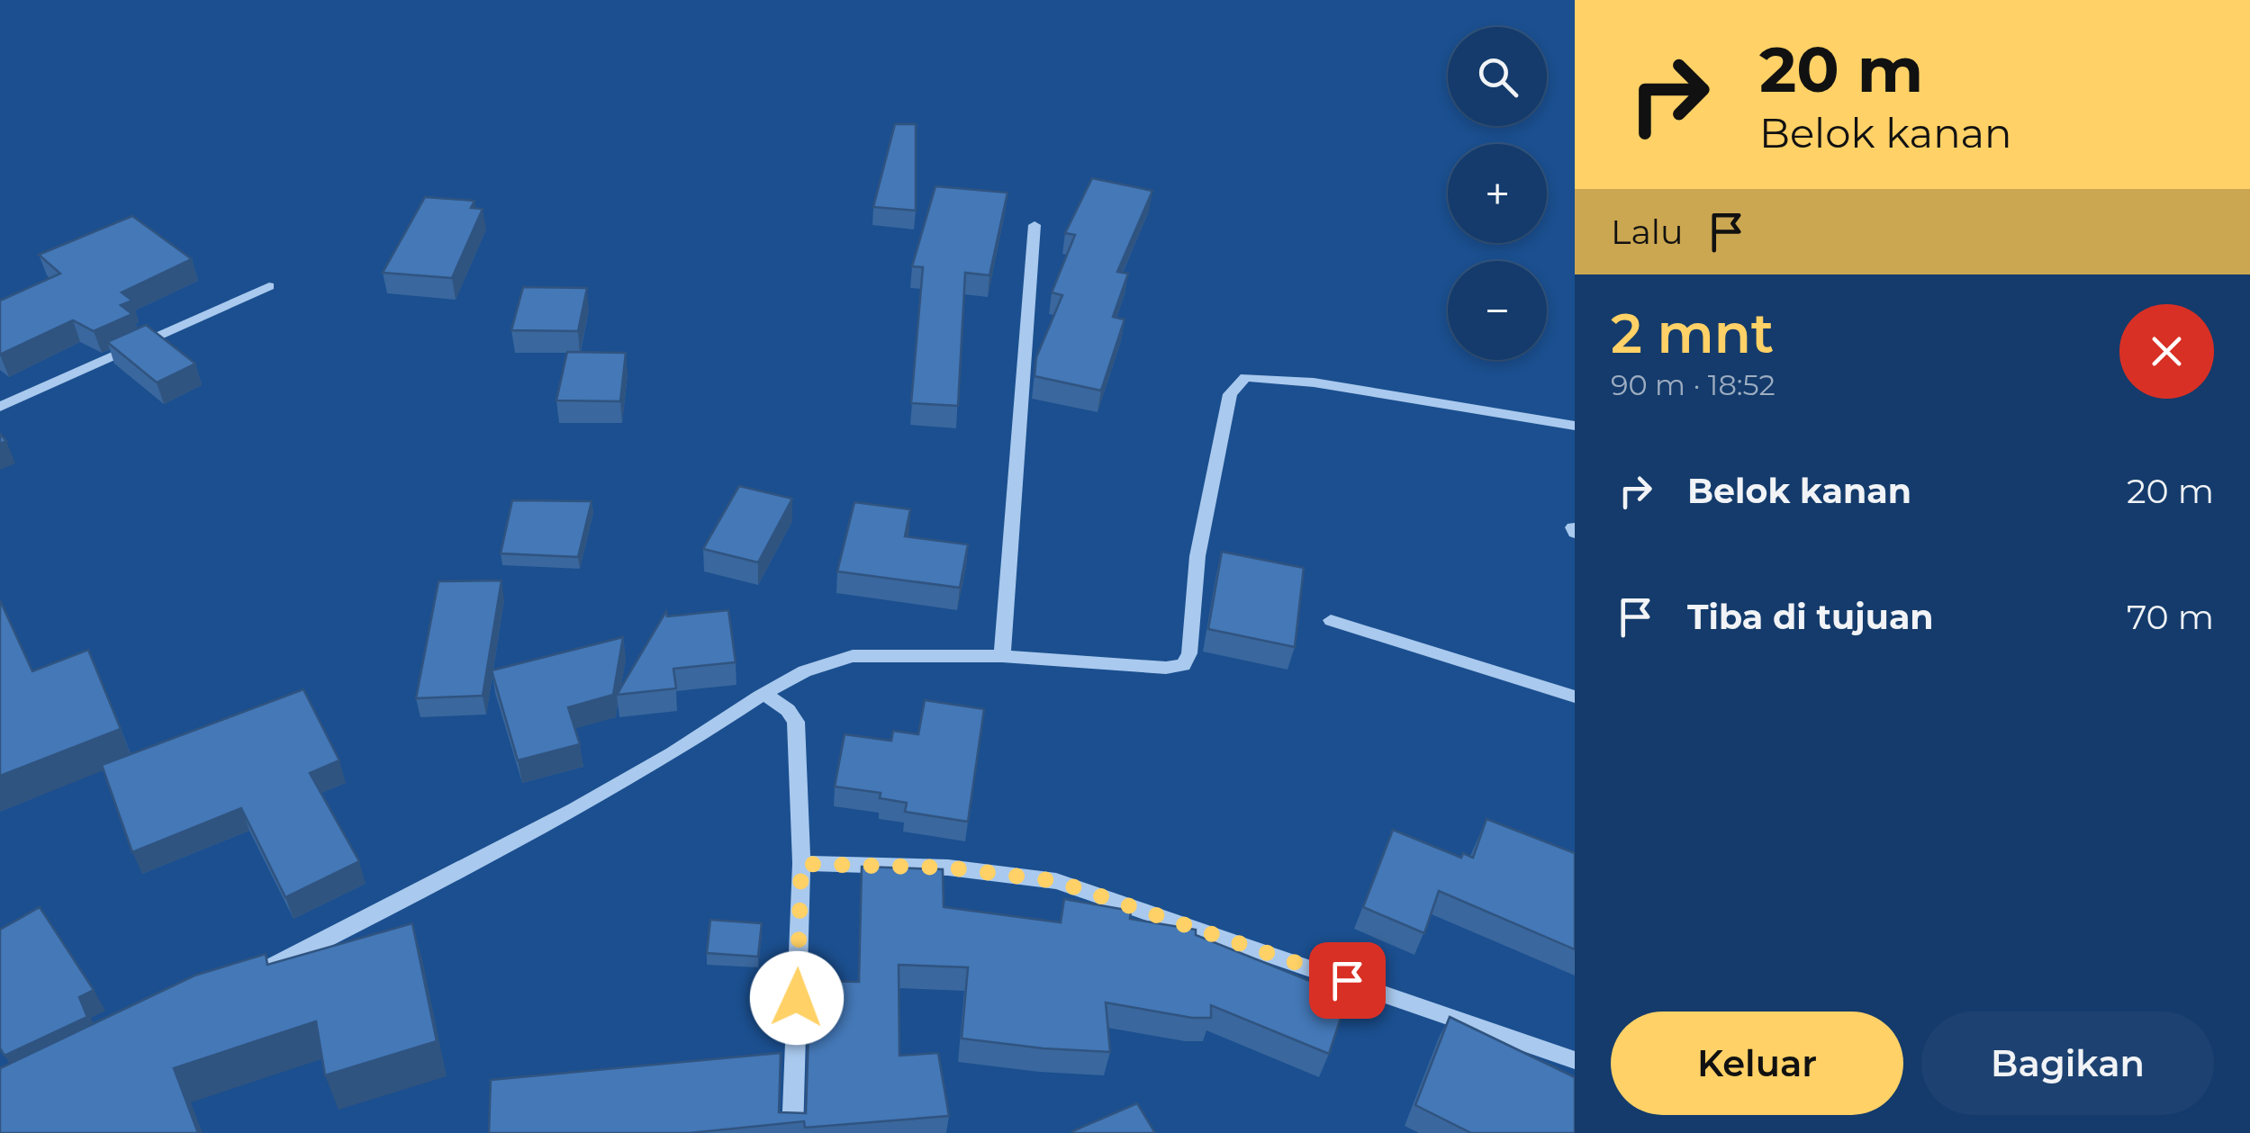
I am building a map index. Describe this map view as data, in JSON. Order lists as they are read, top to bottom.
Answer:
{
  "page": {
    "turn": ["20 m", "Belok kanan"],
    "map_buttons": ["+", "−"],
    "then": "Lalu",
    "heading": ["2 mnt", "90 m · 18:52"],
    "list": [
      {
        "name": "Belok kanan",
        "value": "20 m"
      },
      {
        "name": "Tiba di tujuan",
        "value": "70 m"
      }
    ],
    "buttons": ["Keluar", "Bagikan"]
  }
}
